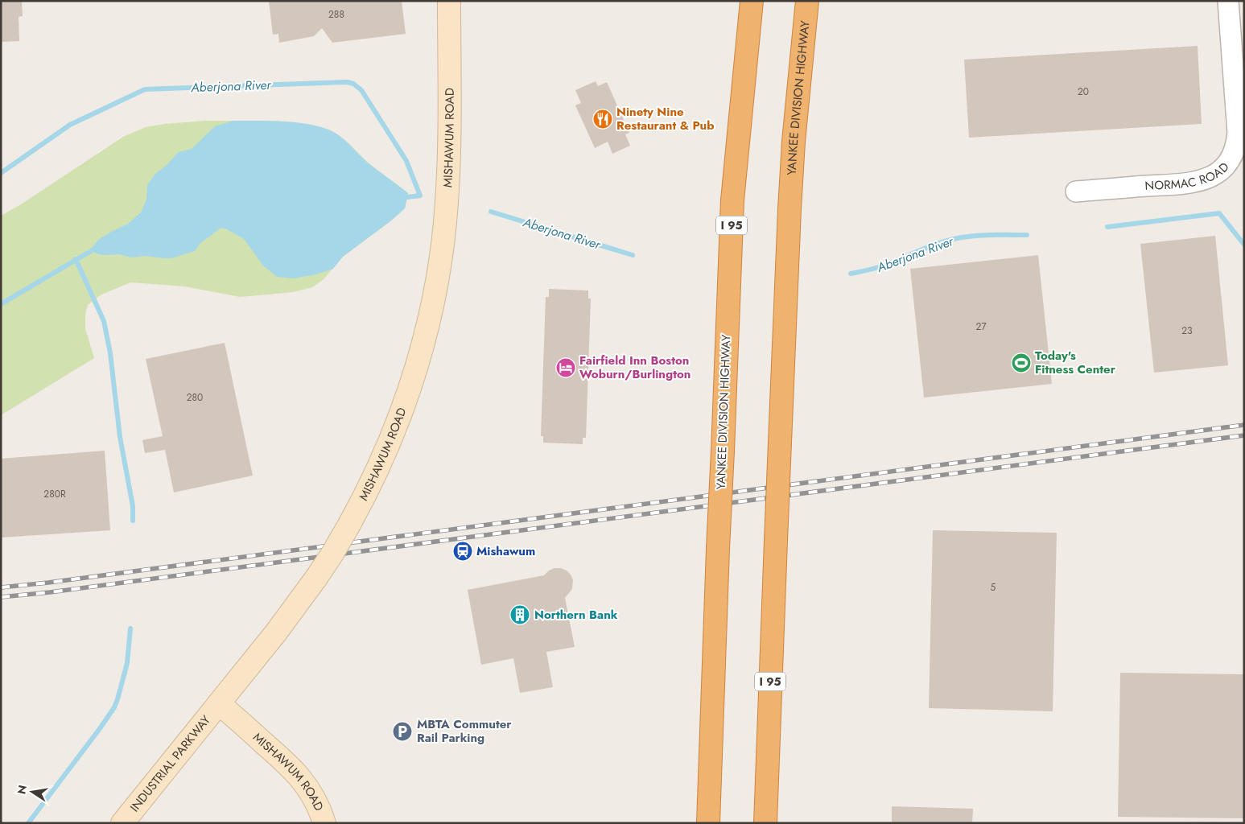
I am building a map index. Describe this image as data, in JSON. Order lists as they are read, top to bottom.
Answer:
{
  "streets": {
    "highway": ["YANKEE DIVISION HIGHWAY", "I 95"],
    "main road": ["MISHAWUM ROAD", "INDUSTRIAL PARKWAY"],
    "street": ["NORMAC ROAD"]
  },
  "crossings": [
    ["MISHAWUM ROAD", "INDUSTRIAL PARKWAY"]
  ],
  "water": ["Aberjona River"],
  "places": {
    "restaurant": ["Ninety Nine Restaurant & Pub"],
    "sports": ["Today's Fitness Center"],
    "hotel": ["Fairfield Inn Boston Woburn/Burlington"],
    "station": ["Mishawum"],
    "building": ["Northern Bank"],
    "parking": ["MBTA Commuter Rail Parking"]
  },
  "house_numbers": [
    "288",
    "20",
    "27",
    "23",
    "280",
    "280R",
    "5"
  ],
  "north": "left"
}
